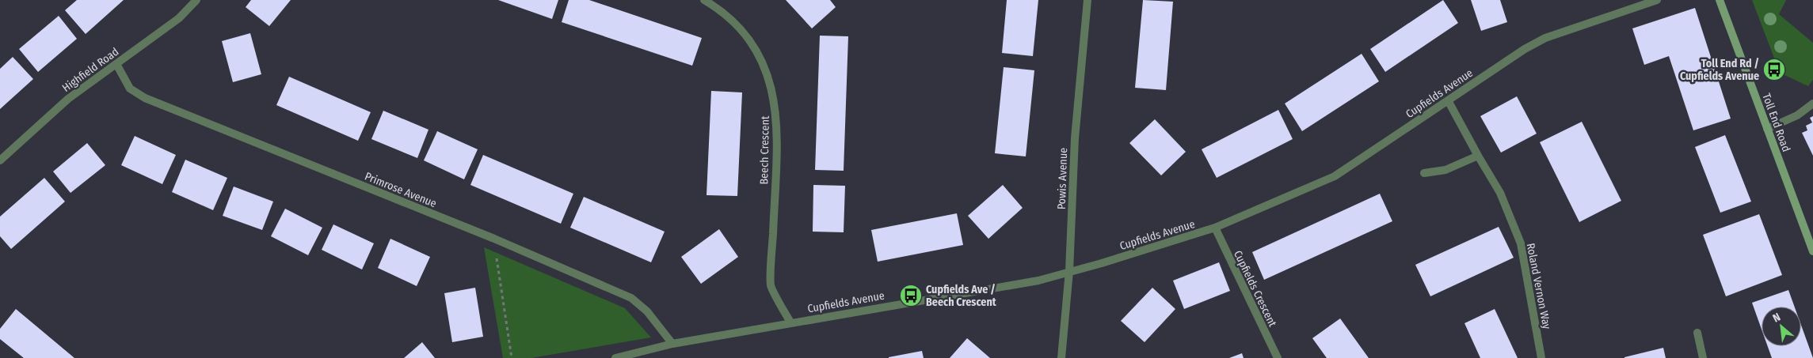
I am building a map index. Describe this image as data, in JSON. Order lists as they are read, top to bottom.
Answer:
{
  "streets": {
    "street": [
      "Highfield Road",
      "Cupfields Avenue",
      "Toll End Road",
      "Beech Crescent",
      "Powis Avenue",
      "Primrose Avenue",
      "Roland Vernon Way",
      "Cupfields Crescent"
    ]
  },
  "crossings": [
    ["Highfield Road", "Primrose Avenue"],
    ["Cupfields Avenue", "Beech Crescent"],
    ["Cupfields Avenue", "Powis Avenue"],
    ["Cupfields Avenue", "Primrose Avenue"],
    ["Cupfields Avenue", "Roland Vernon Way"],
    ["Cupfields Avenue", "Cupfields Crescent"]
  ],
  "places": {
    "bus stop": ["Toll End Rd / Cupfields Avenue", "Cupfields Ave / Beech Crescent"]
  },
  "north": "top left"
}
